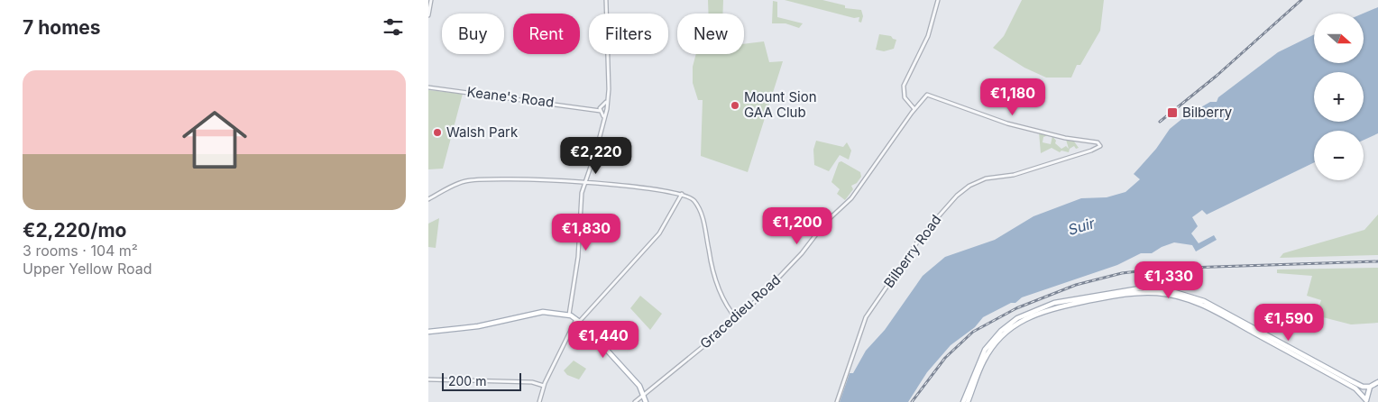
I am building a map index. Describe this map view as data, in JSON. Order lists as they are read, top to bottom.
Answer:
{
  "streets": {
    "street": ["Keane's Road", "Bilberry Road", "Gracedieu Road"]
  },
  "crossings": [
    ["Bilberry Road", "Gracedieu Road"]
  ],
  "water": ["Suir"],
  "places": {
    "other": ["Mount Sion GAA Club", "Walsh Park"],
    "transit": ["Bilberry"]
  },
  "scale_bar": "200 m",
  "north": "right",
  "page": {
    "heading": "7 homes",
    "map_buttons": ["+", "−"],
    "chip": [
      "Buy",
      "Rent",
      "Filters",
      "New"
    ],
    "list": [
      {
        "name": "€2,220/mo",
        "note": "3 rooms · 104 m² · Upper Yellow Road"
      }
    ],
    "price": [
      "€1,180",
      "€2,220",
      "€1,200",
      "€1,830",
      "€1,330",
      "€1,590",
      "€1,440"
    ],
    "scale": "200 m"
  }
}
